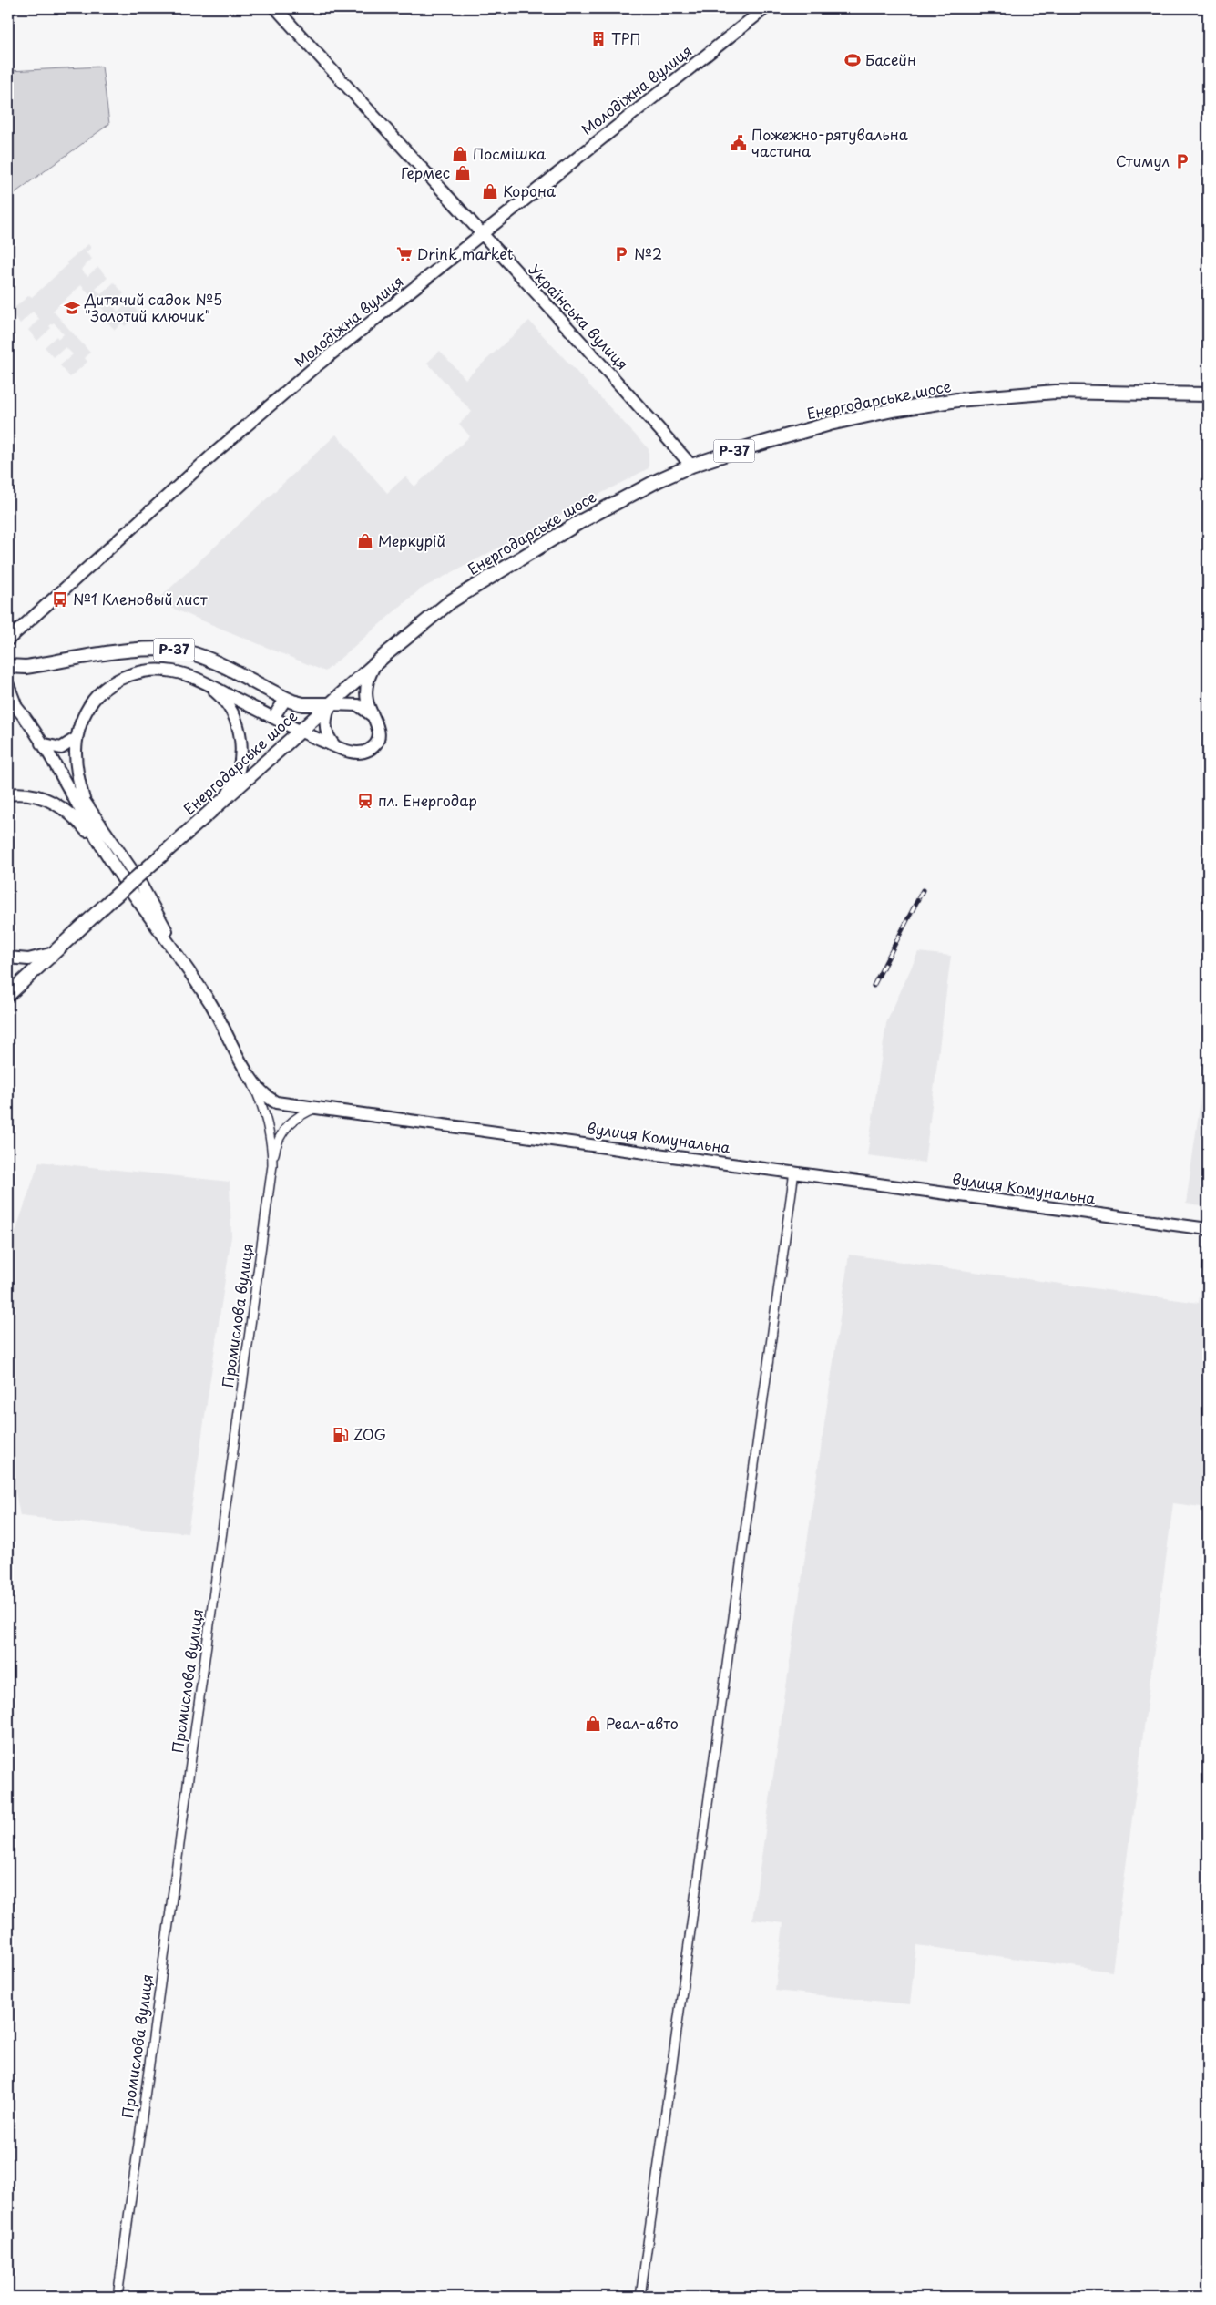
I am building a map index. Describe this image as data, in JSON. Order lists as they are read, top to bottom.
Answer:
{
  "streets": {
    "main road": ["Енергодарське шосе", "Р-37"],
    "street": [
      "Молодіжна вулиця",
      "Українська вулиця",
      "вулиця Комунальна",
      "Промислова вулиця"
    ]
  },
  "crossings": [
    ["Молодіжна вулиця", "Українська вулиця"],
    ["Українська вулиця", "Енергодарське шосе"],
    ["Енергодарське шосе", "Р-37"],
    ["вулиця Комунальна", "Промислова вулиця"]
  ],
  "places": {
    "building": ["ТРП"],
    "sports": ["Басейн"],
    "public building": ["Пожежно-рятувальна частина"],
    "shop": [
      "Посмішка",
      "Гермес",
      "Корона",
      "Меркурій",
      "Реал-авто"
    ],
    "parking": ["Стимул", "№2"],
    "supermarket": ["Drink market"],
    "school or university": ["Дитячий садок №5 \"Золотий ключик\""],
    "bus stop": ["№1 Кленовый лист"],
    "station": ["пл. Енергодар"],
    "fuel station": ["ZOG"]
  }
}
